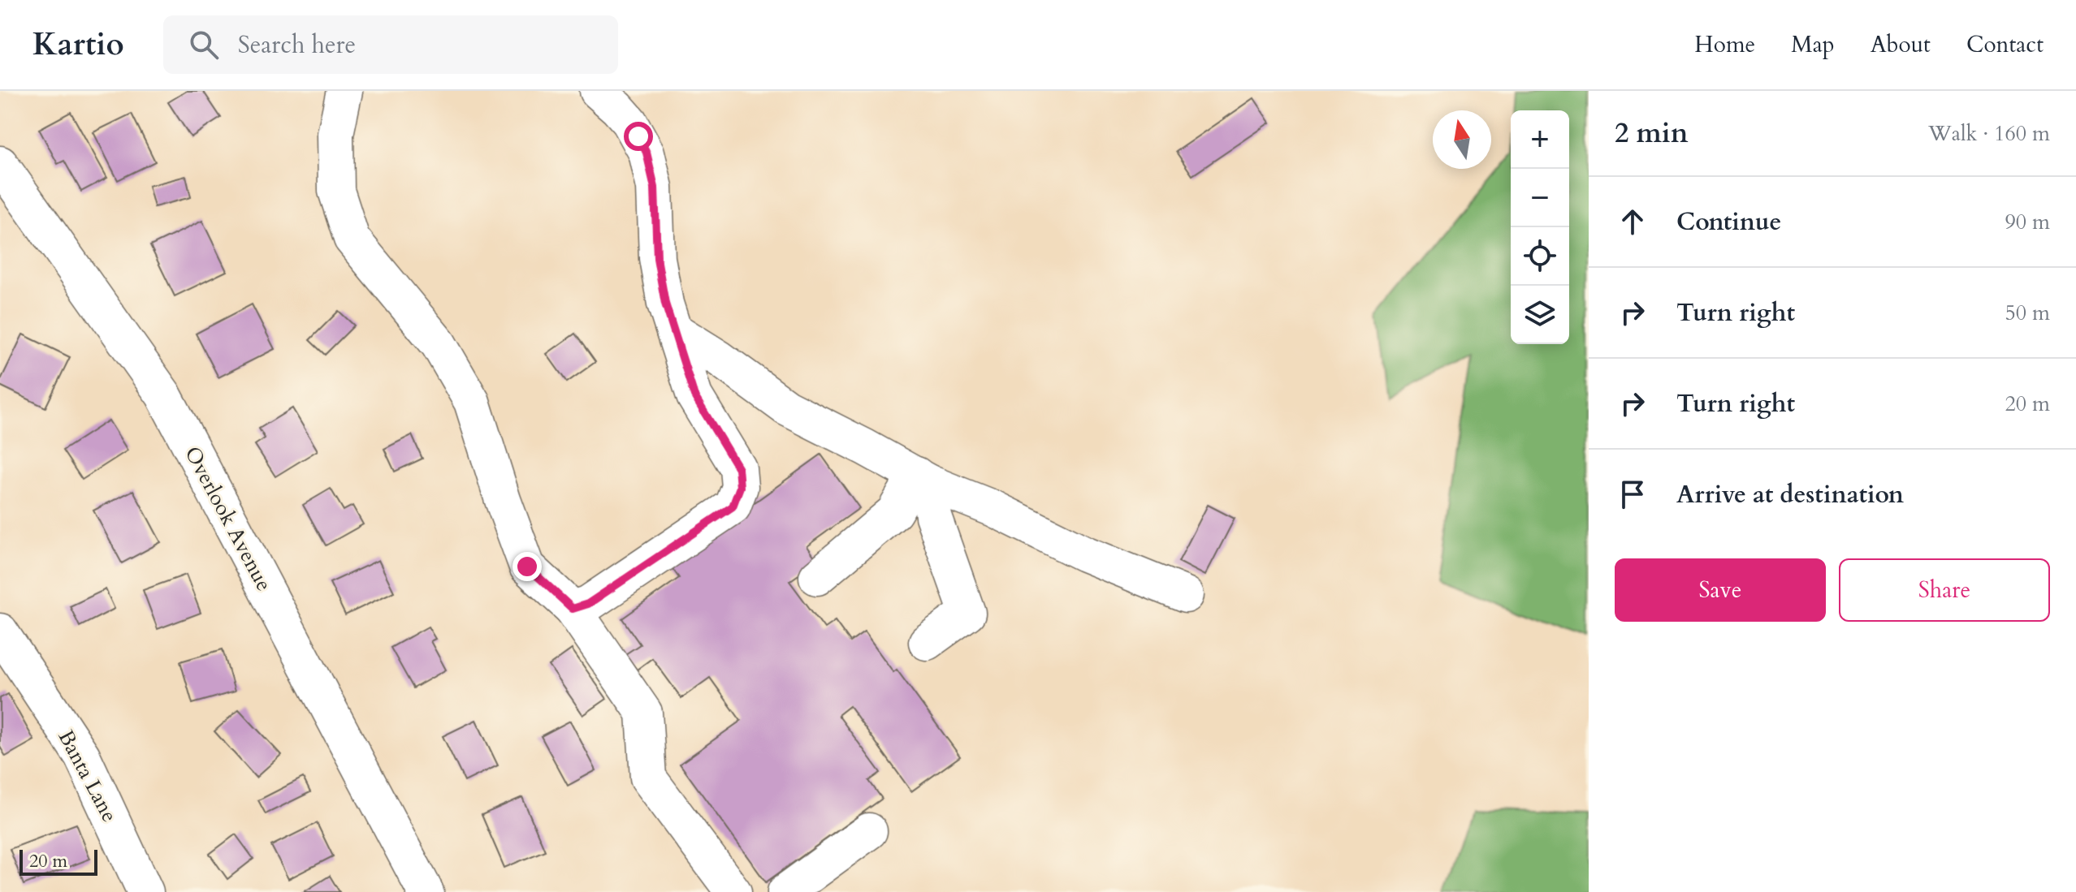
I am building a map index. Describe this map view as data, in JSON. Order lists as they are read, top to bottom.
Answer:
{
  "streets": {
    "street": ["Overlook Avenue", "Banta Lane"]
  },
  "scale_bar": "20 m",
  "north": "top",
  "page": {
    "header": "Kartio",
    "search": "Search here",
    "nav": [
      "Home",
      "Map",
      "About",
      "Contact"
    ],
    "heading": ["2 min", "Walk · 160 m"],
    "map_buttons": ["+", "−"],
    "list": [
      ["Continue", "90 m"],
      ["Turn right", "50 m"],
      ["Turn right", "20 m"],
      "Arrive at destination"
    ],
    "buttons": ["Save", "Share"],
    "scale": "20 m"
  }
}
